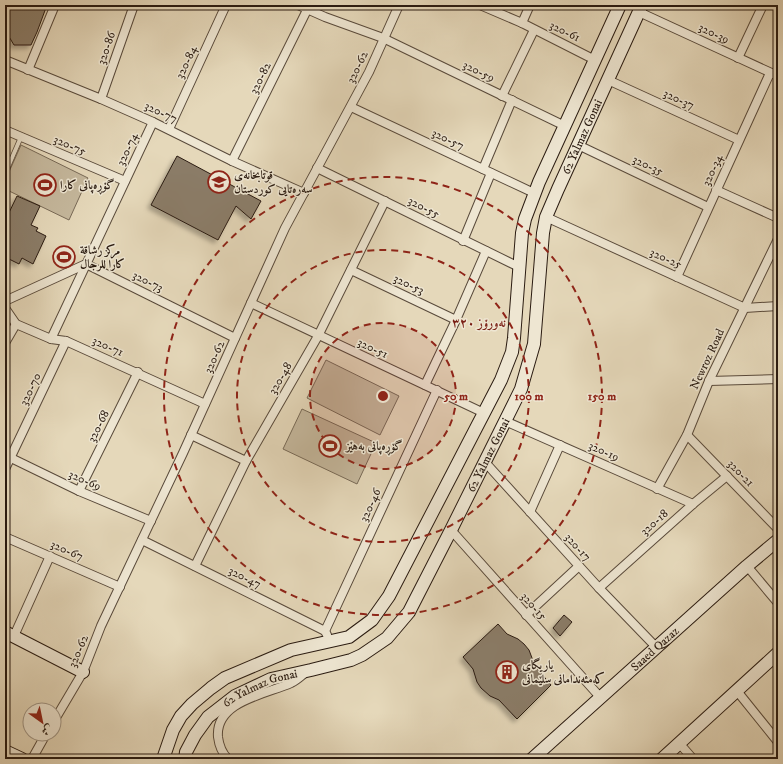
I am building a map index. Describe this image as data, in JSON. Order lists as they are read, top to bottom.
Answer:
{
  "streets": {
    "main road": ["62 Yalmaz Gonai", "Saaed Qazaz"],
    "street": [
      "320-61",
      "320-39",
      "320-86",
      "320-84",
      "320-62",
      "320-59",
      "320-82",
      "320-37",
      "320-77",
      "320-57",
      "320-75",
      "320-74",
      "320-35",
      "320-34",
      "320-55",
      "320-25",
      "320-73",
      "320-53",
      "320-71",
      "320-51",
      "Newroz Road",
      "320-48",
      "320-70",
      "320-68",
      "320-19",
      "320-21",
      "320-69",
      "320-46",
      "320-18",
      "320-17",
      "320-67",
      "320-47",
      "320-15"
    ]
  },
  "crossings": [
    ["320-61", "62 Yalmaz Gonai"],
    ["320-39", "62 Yalmaz Gonai"],
    ["320-39", "320-34"],
    ["320-86", "320-77"],
    ["320-84", "320-77"],
    ["320-62", "320-59"],
    ["320-62", "320-77"],
    ["320-62", "320-57"],
    ["320-62", "320-55"],
    ["320-62", "320-73"],
    ["320-62", "320-71"],
    ["320-62", "320-51"],
    ["320-62", "320-69"],
    ["320-62", "320-67"],
    ["320-62", "320-47"],
    ["320-59", "320-82"],
    ["320-59", "62 Yalmaz Gonai"],
    ["320-82", "320-77"],
    ["320-37", "62 Yalmaz Gonai"],
    ["320-37", "320-34"],
    ["320-77", "320-74"],
    ["62 Yalmaz Gonai", "320-57"],
    ["62 Yalmaz Gonai", "320-35"],
    ["62 Yalmaz Gonai", "320-55"],
    ["62 Yalmaz Gonai", "320-25"],
    ["62 Yalmaz Gonai", "320-51"],
    ["62 Yalmaz Gonai", "320-19"],
    ["62 Yalmaz Gonai", "320-17"],
    ["62 Yalmaz Gonai", "320-15"],
    ["320-75", "320-74"],
    ["320-74", "320-73"],
    ["320-74", "320-71"],
    ["320-35", "320-34"],
    ["320-34", "320-25"],
    ["320-55", "320-48"],
    ["320-25", "Newroz Road"],
    ["320-53", "320-48"],
    ["320-71", "320-70"],
    ["320-71", "320-68"],
    ["320-51", "320-48"],
    ["320-51", "320-46"],
    ["Newroz Road", "320-19"],
    ["Newroz Road", "320-21"],
    ["320-48", "320-47"],
    ["320-70", "320-69"],
    ["320-68", "320-69"],
    ["320-19", "320-18"],
    ["320-21", "320-18"],
    ["320-46", "320-47"],
    ["320-18", "320-17"],
    ["320-17", "Saaed Qazaz"],
    ["320-15", "Saaed Qazaz"]
  ],
  "districts": ["نەورۆز ٣٢٠"],
  "places": {
    "school or university": ["قوتابخانەی سەرەتایی کوردستان"],
    "sports": ["گۆڕەپانی کارا", "مركز رشاقة كارا للرجال", "گۆڕەپانی بەهێز"],
    "building": ["یاریگای کەمئەندامانی سلێمانی"]
  },
  "north": "bottom right",
  "rings": ["50 m", "100 m", "150 m"]
}
